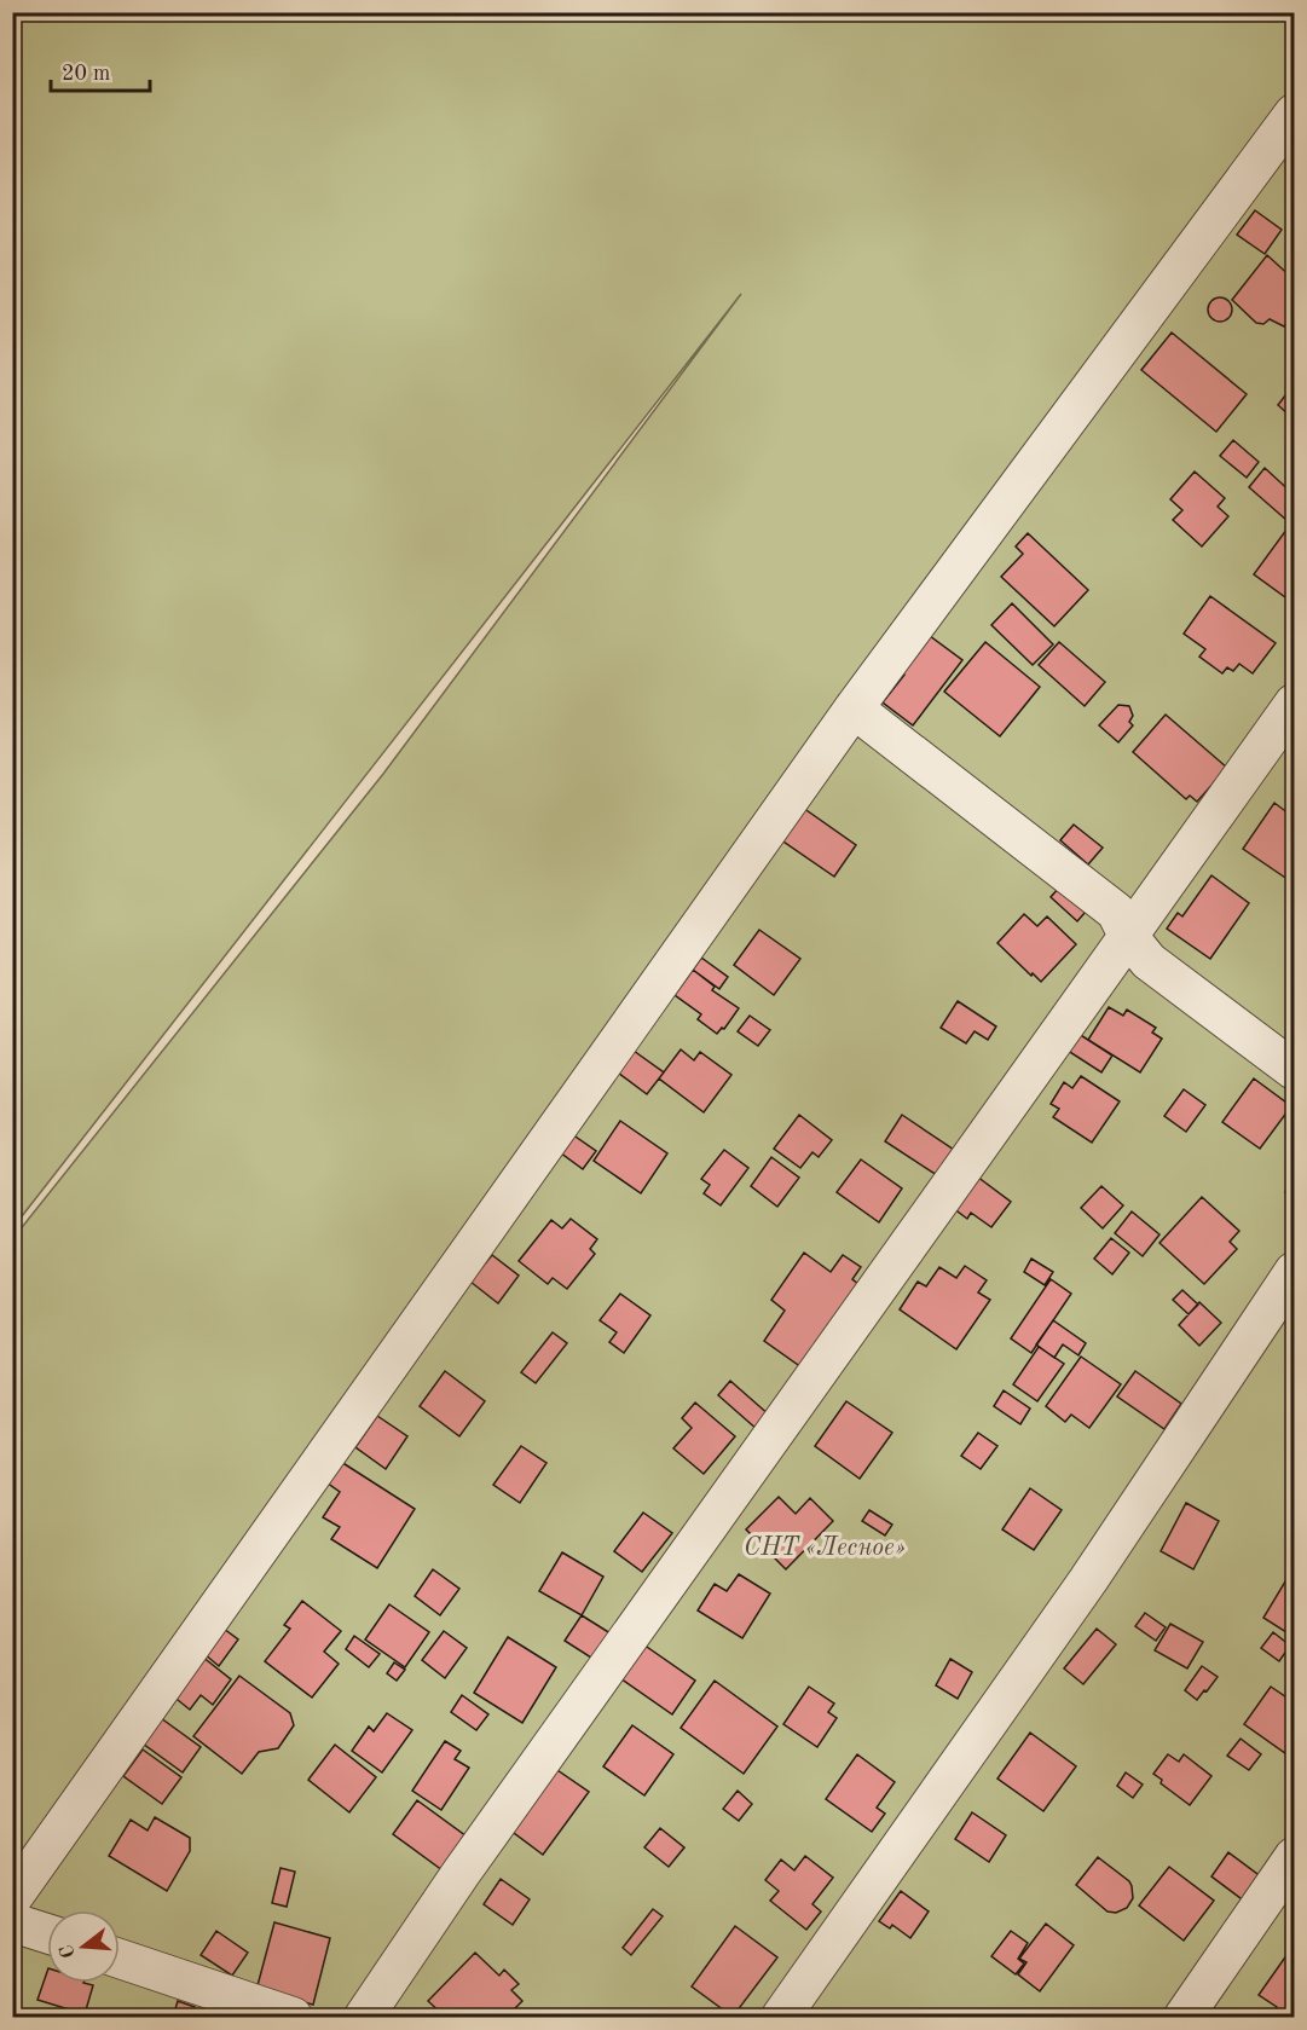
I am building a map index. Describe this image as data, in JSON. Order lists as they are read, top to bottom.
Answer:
{
  "parks": ["СНТ «Лесное»"],
  "scale_bar": "20 m",
  "north": "left"
}
